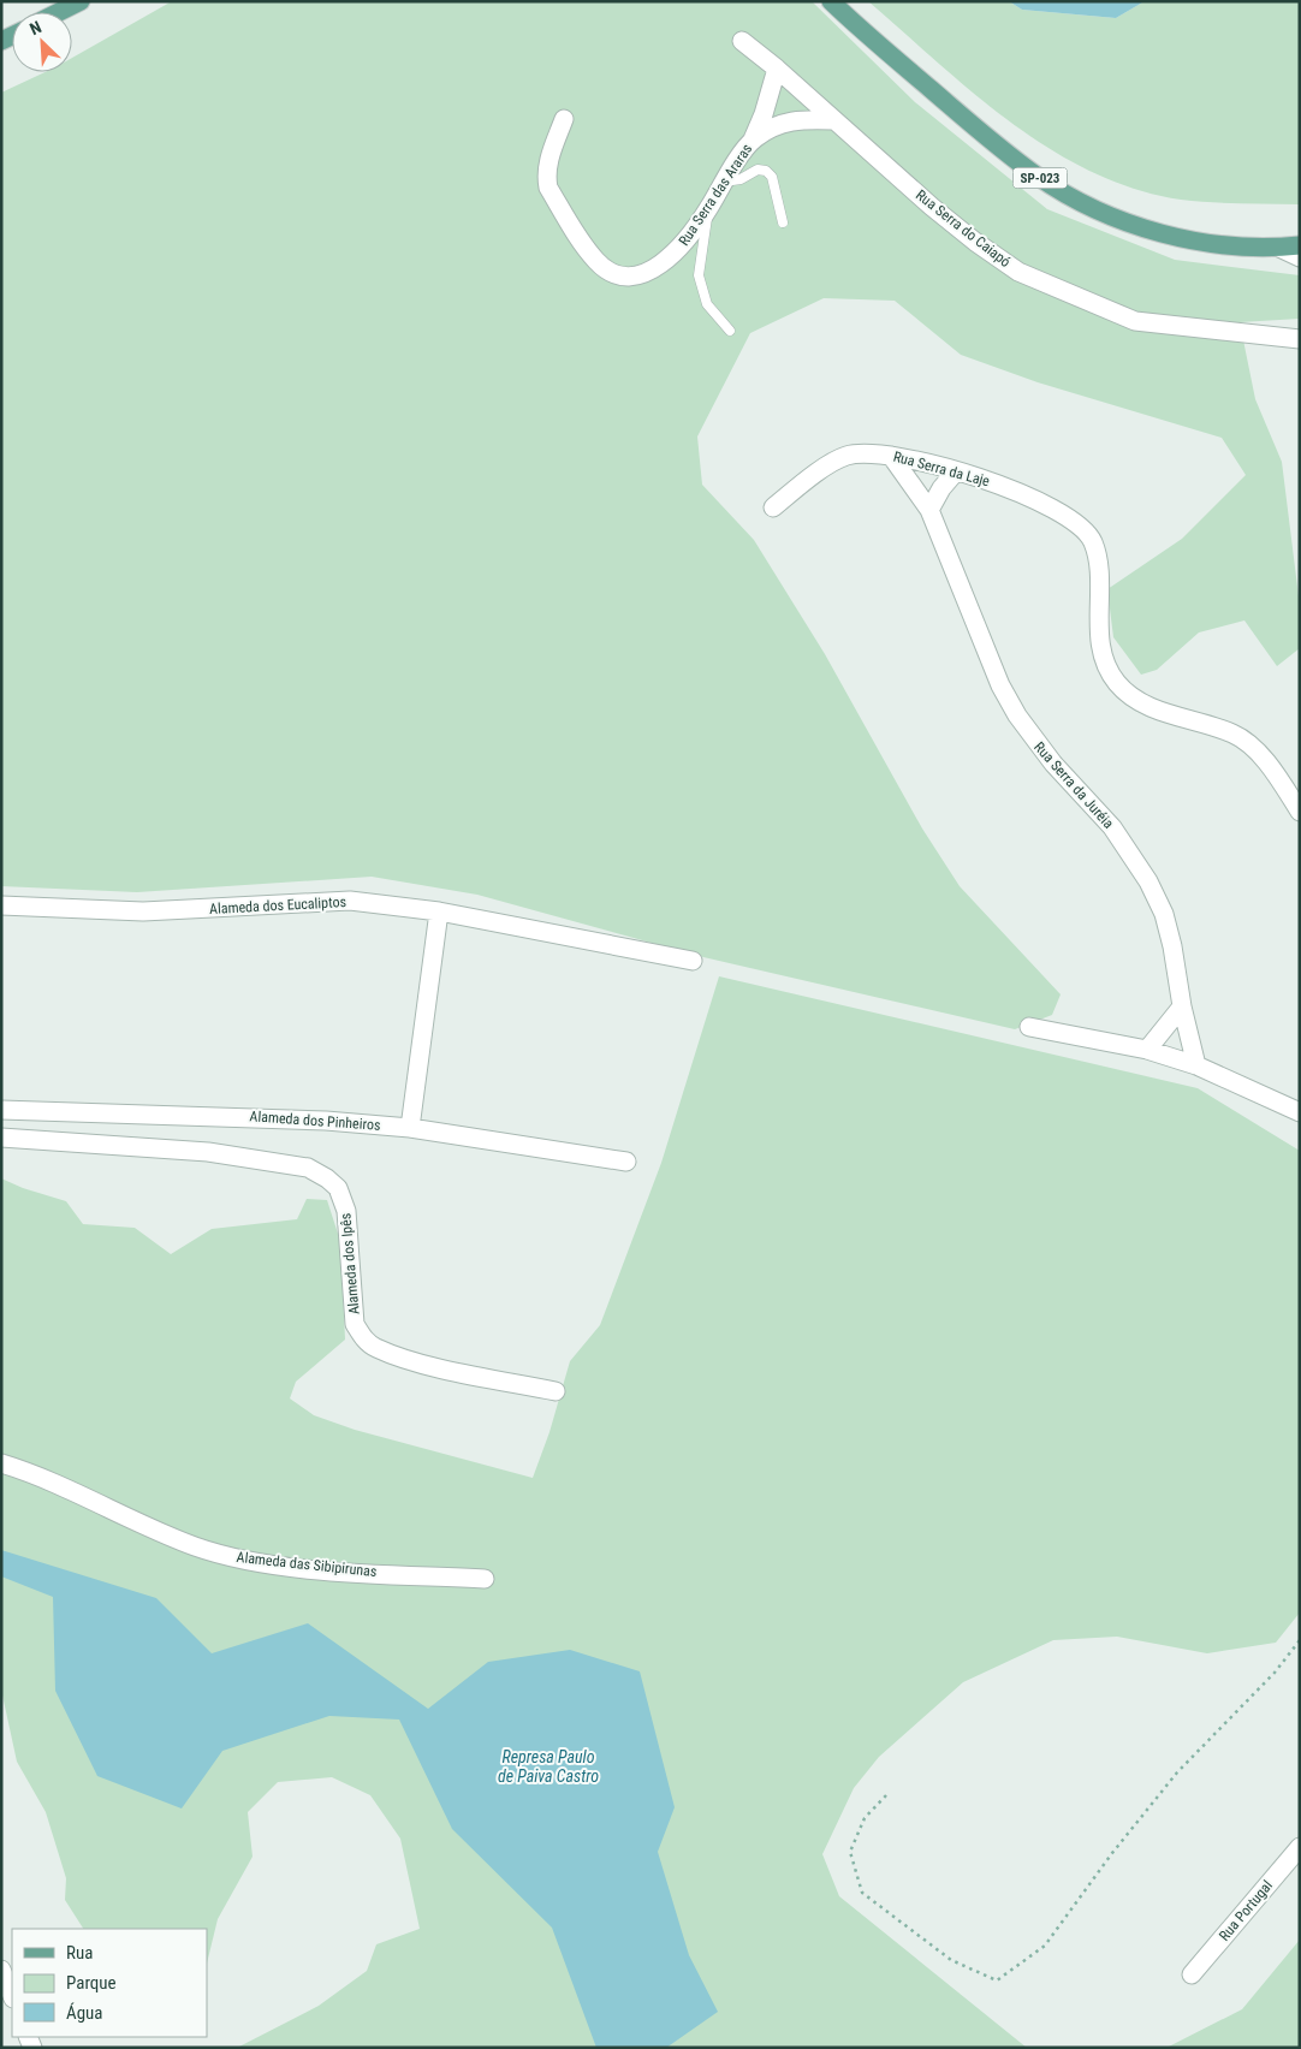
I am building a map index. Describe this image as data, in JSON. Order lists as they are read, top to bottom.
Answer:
{
  "streets": {
    "main road": ["SP-023"],
    "street": [
      "Rua Serra das Araras",
      "Rua Serra do Caiapó",
      "Rua Serra da Laje",
      "Rua Serra da Juréia",
      "Alameda dos Eucaliptos",
      "Alameda dos Pinheiros",
      "Alameda dos Ipês",
      "Alameda das Sibipirunas",
      "Rua Portugal"
    ]
  },
  "crossings": [
    ["Rua Serra das Araras", "Rua Serra do Caiapó"],
    ["Rua Serra da Laje", "Rua Serra da Juréia"]
  ],
  "water": ["Represa Paulo de Paiva Castro"],
  "legend": ["Rua", "Parque", "Água"],
  "north": "top left"
}
